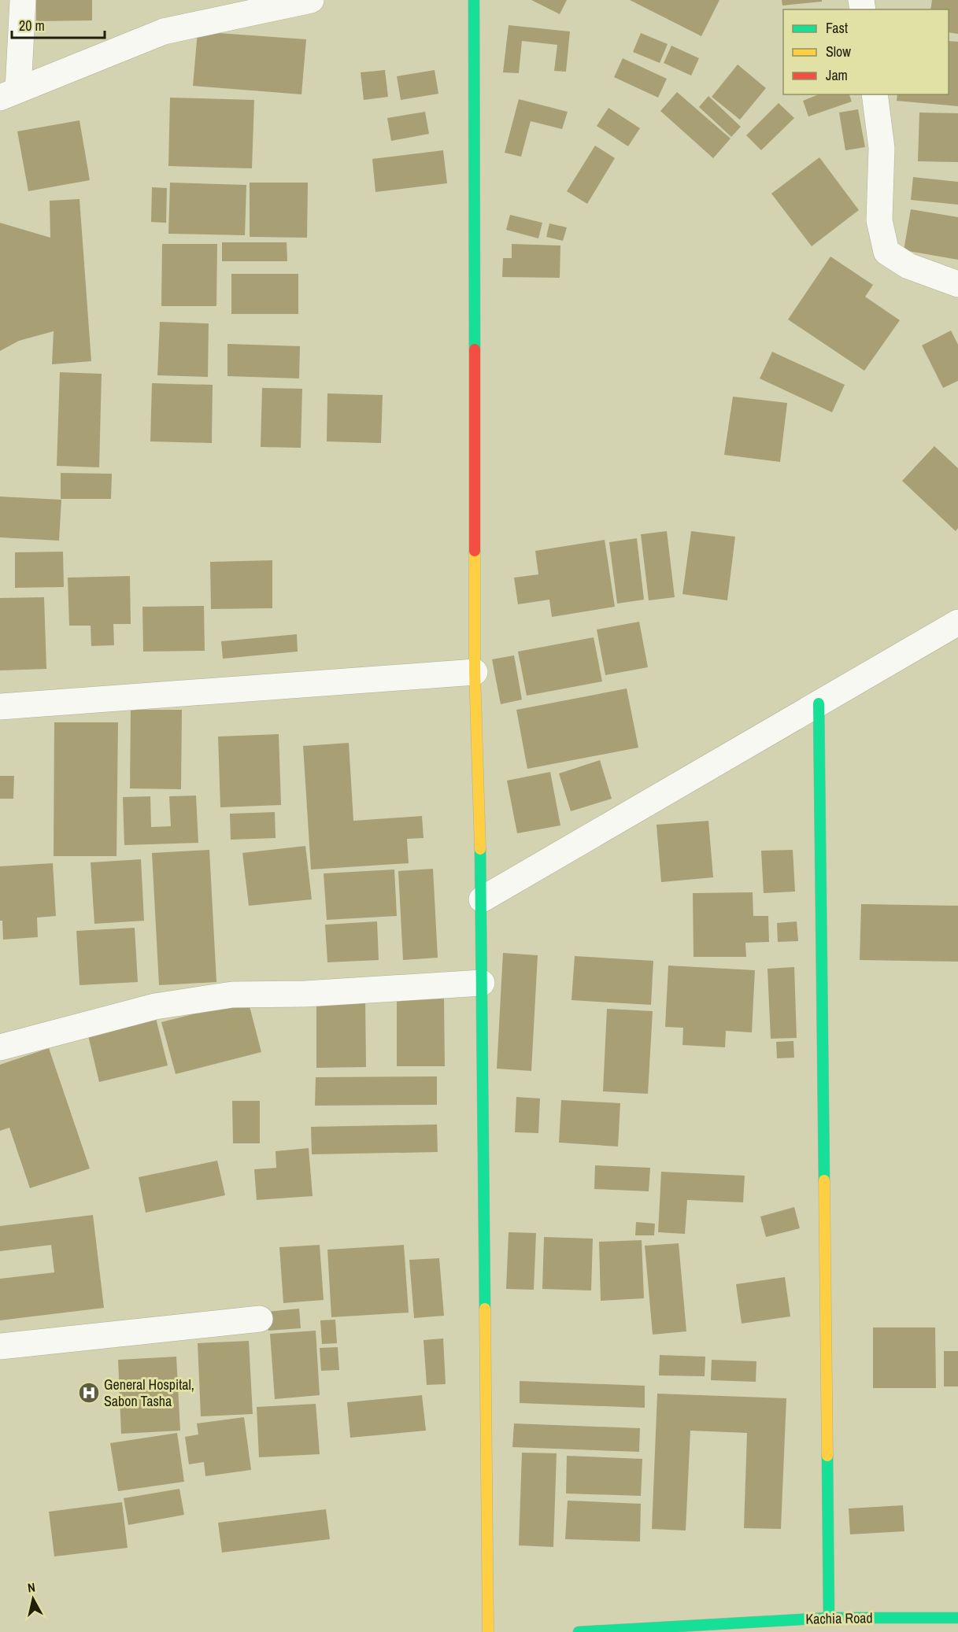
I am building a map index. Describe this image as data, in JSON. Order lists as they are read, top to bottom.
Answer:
{
  "streets": {
    "main road": ["Kachia Road"]
  },
  "places": {
    "hospital": ["General Hospital, Sabon Tasha"]
  },
  "legend": ["Fast", "Slow", "Jam"],
  "scale_bar": "20 m",
  "north": "top"
}
